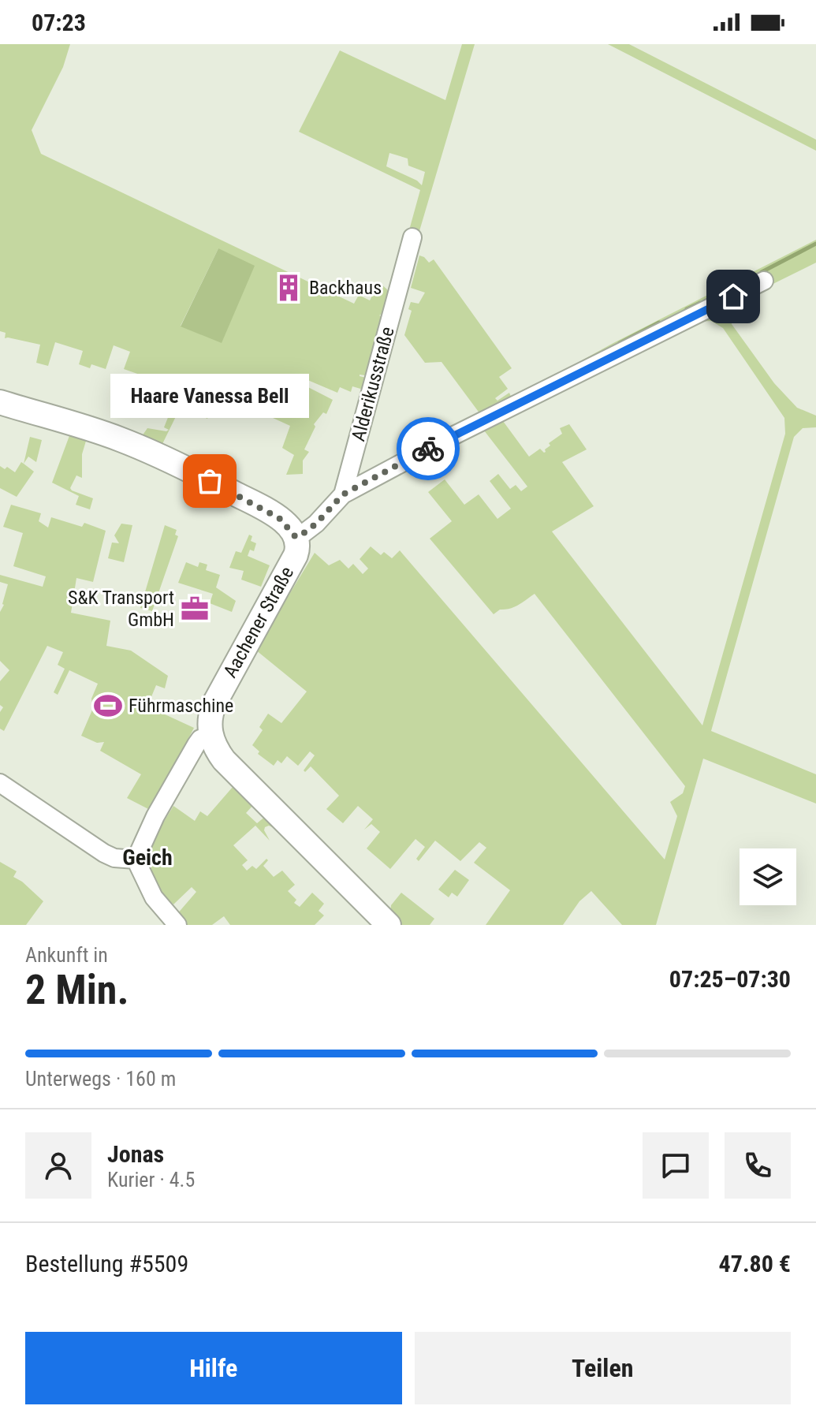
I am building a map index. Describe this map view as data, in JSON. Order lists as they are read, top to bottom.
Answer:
{
  "streets": {
    "street": ["Alderikusstraße", "Aachener Straße"]
  },
  "districts": ["Geich"],
  "places": {
    "building": ["Backhaus"],
    "other": ["Haare Vanessa Bell"],
    "office": ["S&K Transport GmbH"],
    "sports": ["Führmaschine"]
  },
  "page": {
    "status": "07:23",
    "bubble": "Haare Vanessa Bell",
    "heading": ["2 Min.", "Ankunft in", "07:25–07:30"],
    "panel": [
      "Jonas",
      "Kurier · 4.5",
      "Bestellung #5509",
      "47.80 €"
    ],
    "bar": "Unterwegs · 160 m",
    "buttons": ["Hilfe", "Teilen"]
  }
}
